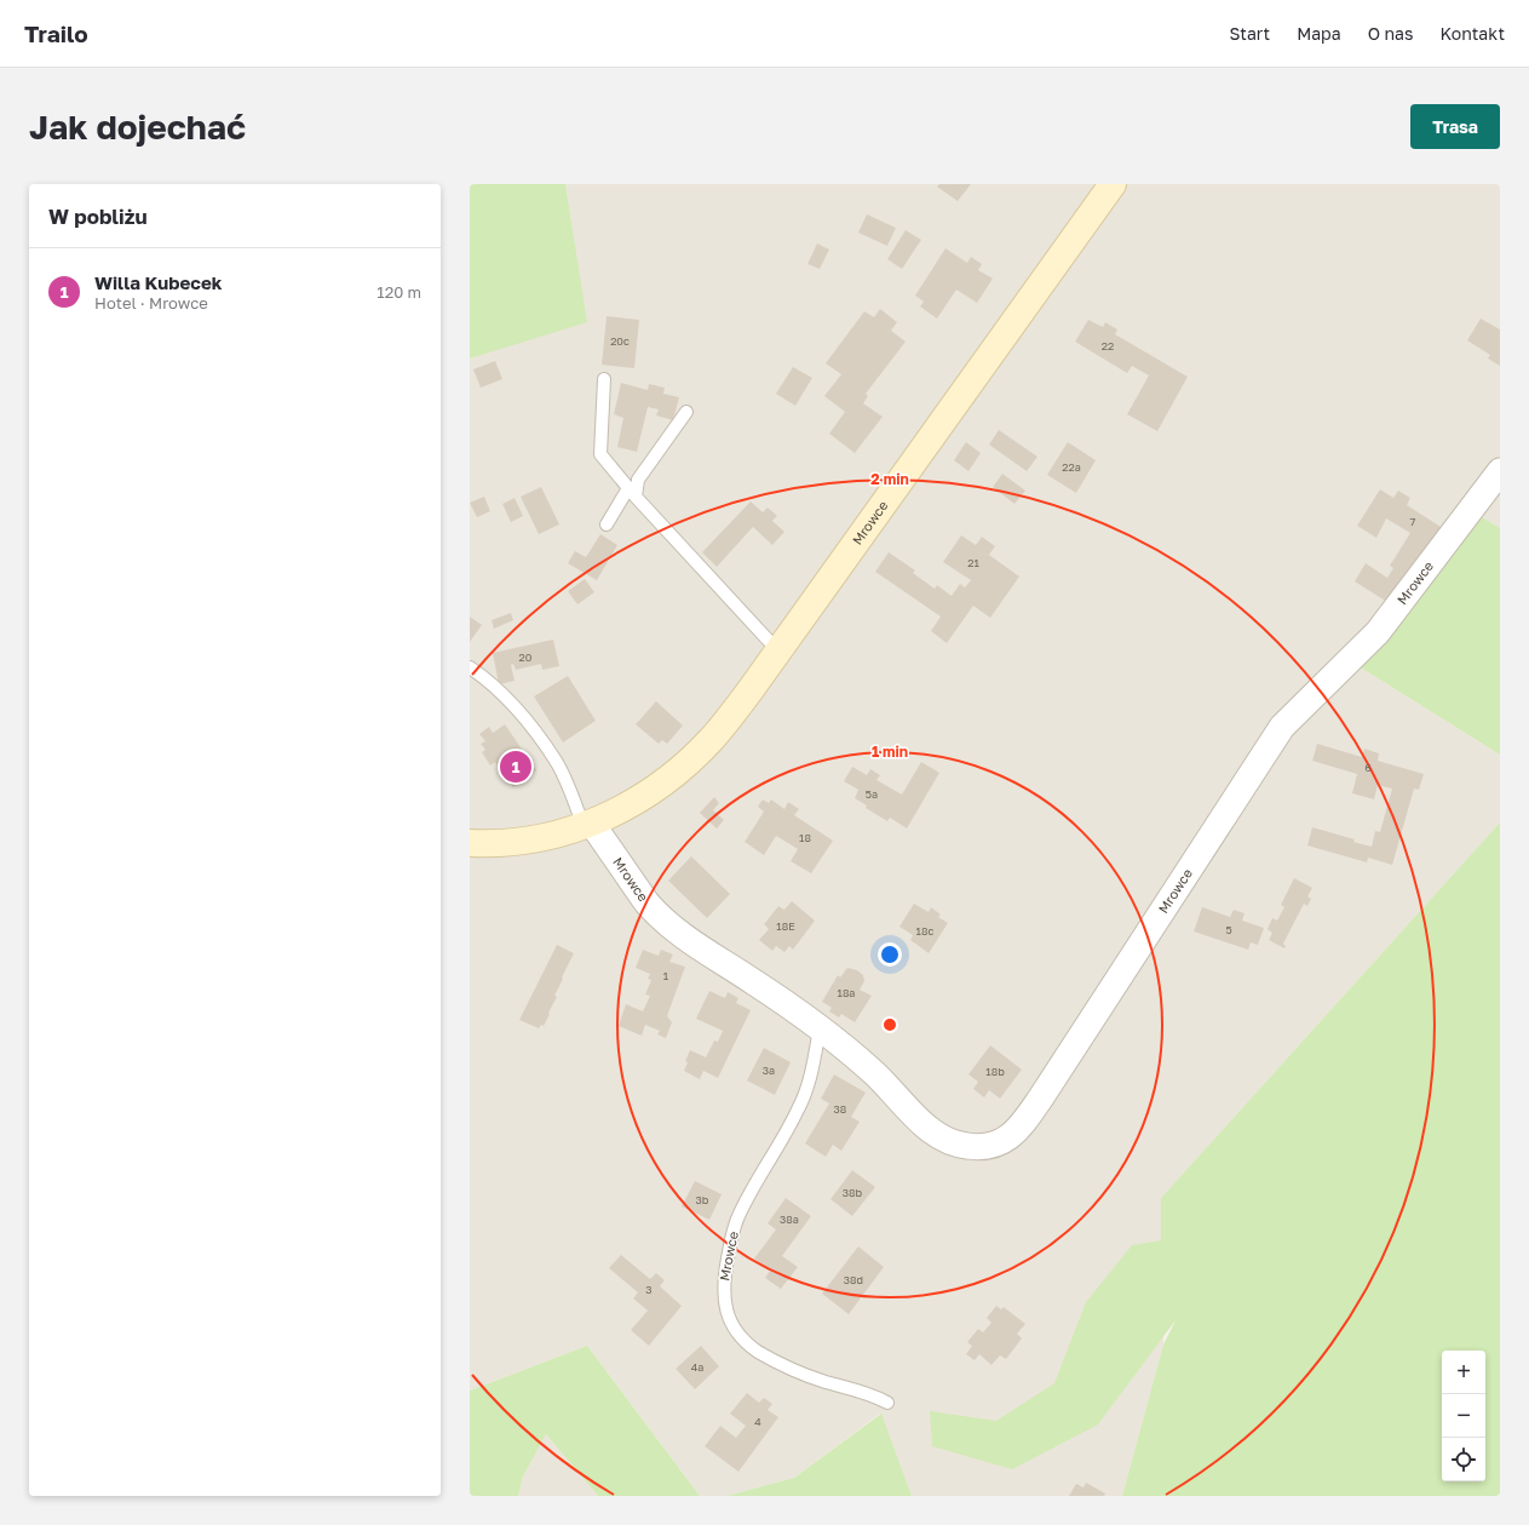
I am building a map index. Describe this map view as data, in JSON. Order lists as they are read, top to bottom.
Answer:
{
  "streets": {
    "street": ["Mrowce"]
  },
  "house_numbers": [
    "20c",
    "22",
    "22a",
    "7",
    "21",
    "20",
    "6",
    "5a",
    "18",
    "18E",
    "5",
    "18c",
    "1",
    "18a",
    "3a",
    "18b",
    "38",
    "38b",
    "3b",
    "38a",
    "38d",
    "3",
    "4a",
    "4"
  ],
  "page": {
    "header": "Trailo",
    "nav": [
      "Start",
      "Mapa",
      "O nas",
      "Kontakt"
    ],
    "buttons": "Trasa",
    "title": "Jak dojechać",
    "heading": "W pobliżu",
    "list": [
      {
        "mark": "1",
        "name": "Willa Kubecek",
        "note": "Hotel · Mrowce",
        "value": "120 m"
      }
    ],
    "pins": "1",
    "map_buttons": ["+", "−"]
  },
  "rings": ["2 min", "1 min"]
}
